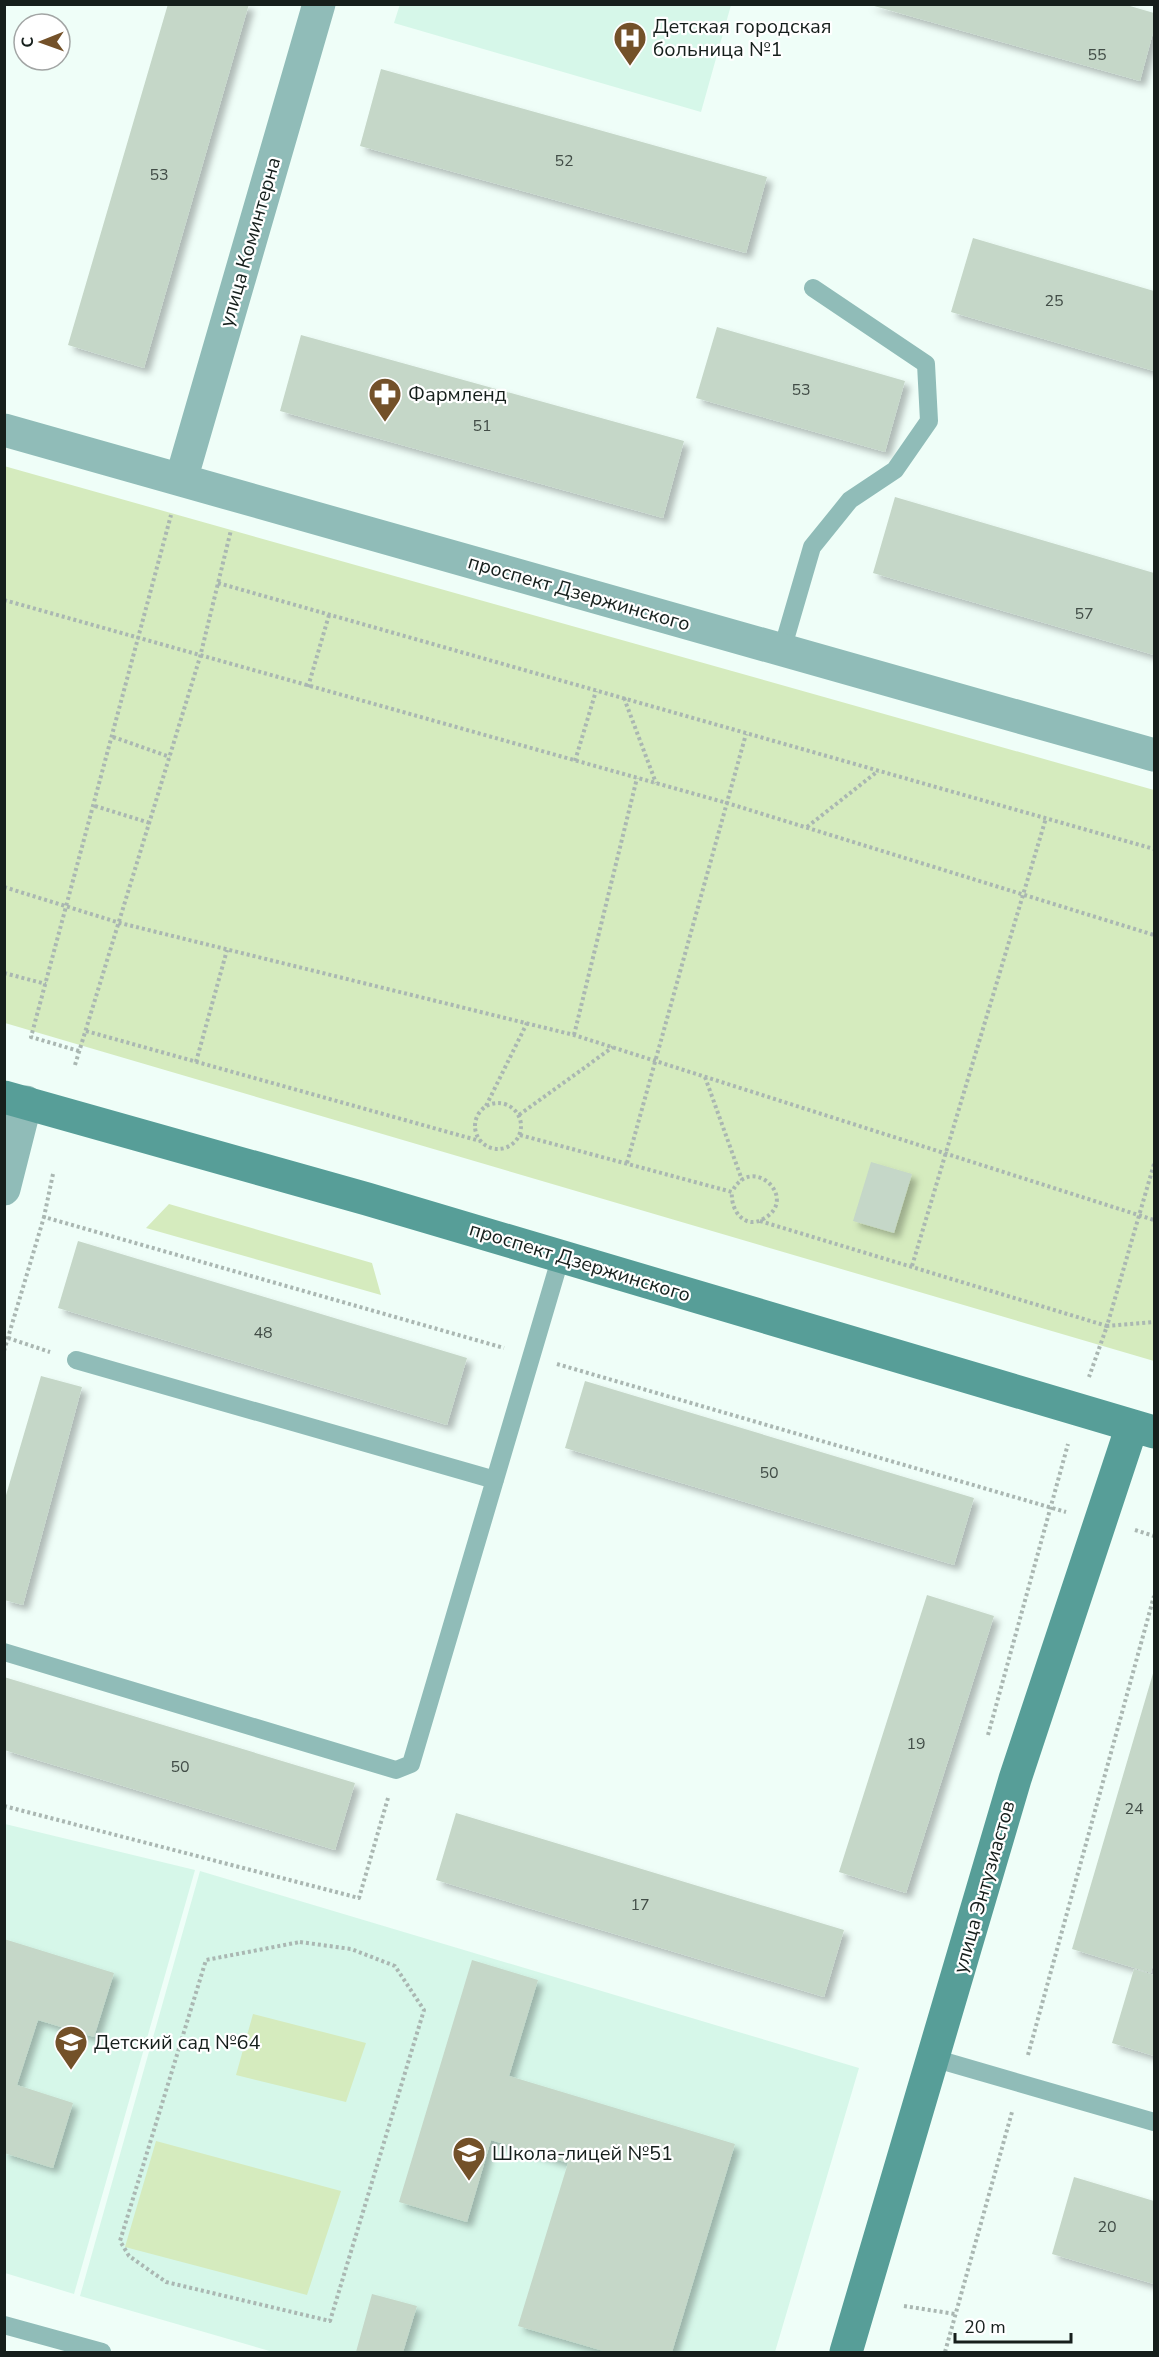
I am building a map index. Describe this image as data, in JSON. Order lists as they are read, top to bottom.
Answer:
{
  "streets": {
    "street": ["улица Коминтерна", "проспект Дзержинского", "улица Энтузиастов"]
  },
  "crossings": [
    ["улица Коминтерна", "проспект Дзержинского"],
    ["проспект Дзержинского", "улица Энтузиастов"]
  ],
  "places": {
    "hospital": ["Детская городская больница №1"],
    "pharmacy": ["Фармленд"],
    "school or university": ["Детский сад №64", "Школа-лицей №51"]
  },
  "house_numbers": [
    "55",
    "52",
    "53",
    "25",
    "53",
    "51",
    "57",
    "48",
    "50",
    "19",
    "50",
    "24",
    "17",
    "20"
  ],
  "scale_bar": "20 m",
  "north": "left"
}
